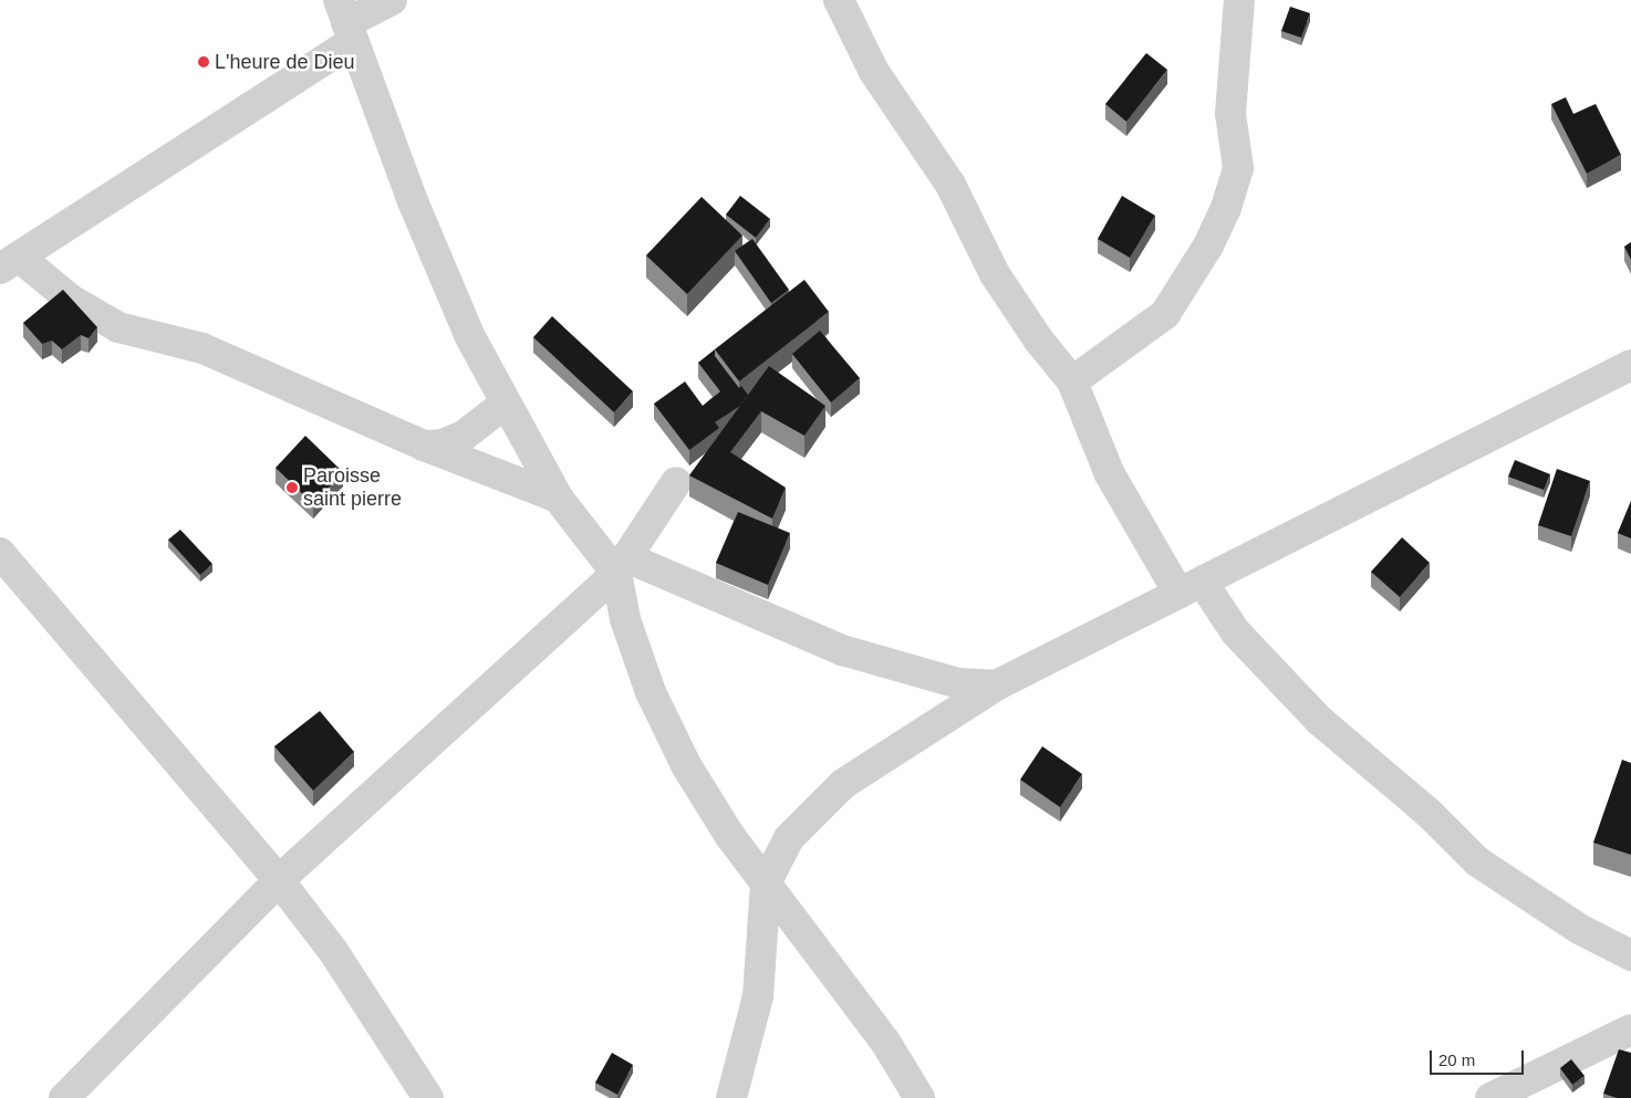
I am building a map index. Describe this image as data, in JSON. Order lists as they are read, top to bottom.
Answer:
{
  "places": ["L'heure de Dieu", "Paroisse saint pierre"],
  "scale_bar": "20 m"
}
